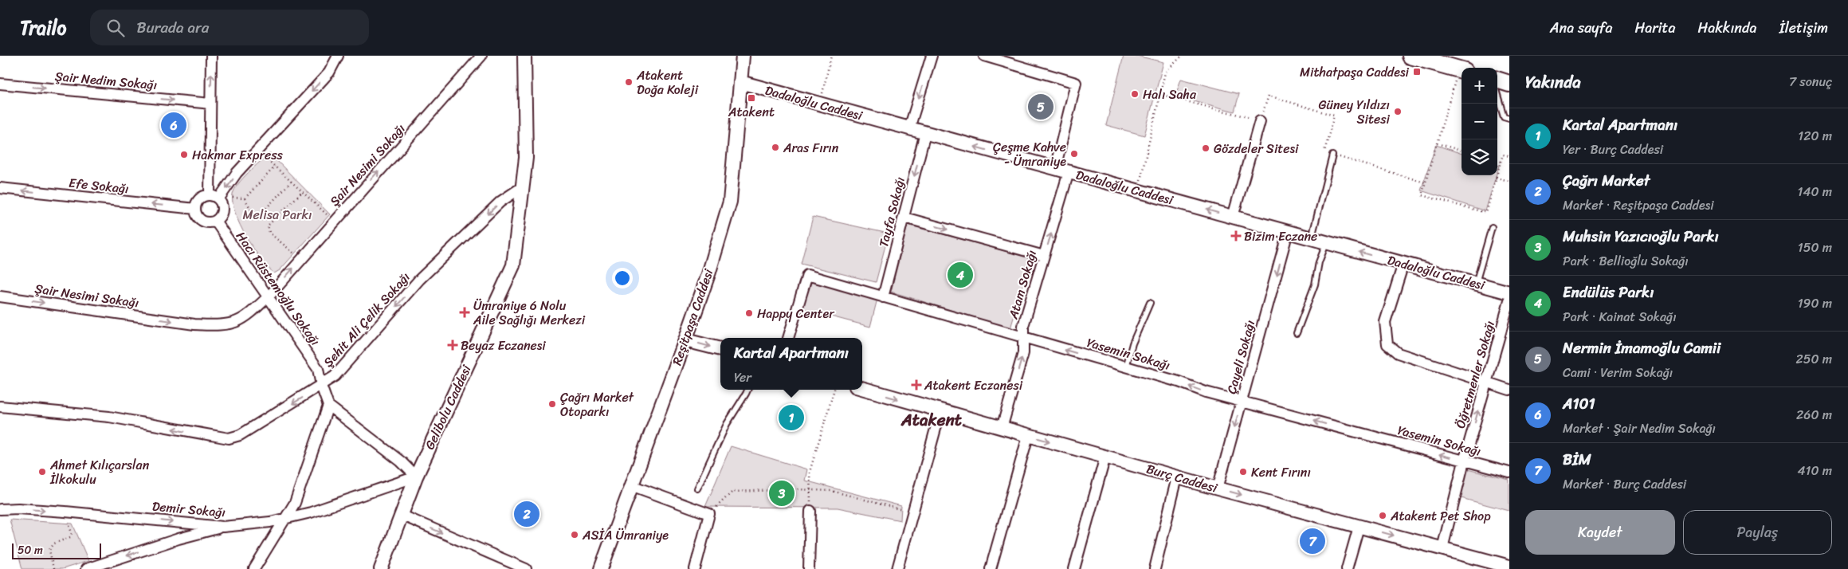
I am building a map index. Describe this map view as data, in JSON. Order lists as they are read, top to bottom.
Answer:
{
  "streets": {
    "street": [
      "Şair Nedim Sokağı",
      "Dadaloğlu Caddesi",
      "Şair Nesimi Sokağı",
      "Efe Sokağı",
      "Tayfa Sokağı",
      "Atam Sokağı",
      "Hacı Rüstemoğlu Sokağı",
      "Reşitpaşa Caddesi",
      "Şehit Ali Çelik Sokağı",
      "Yasemin Sokağı",
      "Çayeli Sokağı",
      "Öğretmenler Sokağı",
      "Gelibolu Caddesi",
      "Burç Caddesi",
      "Demir Sokağı"
    ]
  },
  "crossings": [
    ["Dadaloğlu Caddesi", "Tayfa Sokağı"],
    ["Dadaloğlu Caddesi", "Atam Sokağı"],
    ["Dadaloğlu Caddesi", "Reşitpaşa Caddesi"],
    ["Dadaloğlu Caddesi", "Çayeli Sokağı"],
    ["Şair Nesimi Sokağı", "Hacı Rüstemoğlu Sokağı"],
    ["Efe Sokağı", "Hacı Rüstemoğlu Sokağı"],
    ["Tayfa Sokağı", "Yasemin Sokağı"],
    ["Atam Sokağı", "Yasemin Sokağı"],
    ["Atam Sokağı", "Burç Caddesi"],
    ["Hacı Rüstemoğlu Sokağı", "Şehit Ali Çelik Sokağı"],
    ["Şehit Ali Çelik Sokağı", "Gelibolu Caddesi"],
    ["Yasemin Sokağı", "Çayeli Sokağı"],
    ["Yasemin Sokağı", "Öğretmenler Sokağı"],
    ["Çayeli Sokağı", "Burç Caddesi"],
    ["Öğretmenler Sokağı", "Burç Caddesi"],
    ["Gelibolu Caddesi", "Demir Sokağı"]
  ],
  "one_way": [
    "Şair Nedim Sokağı",
    "Şair Nesimi Sokağı",
    "Efe Sokağı",
    "Tayfa Sokağı",
    "Atam Sokağı",
    "Şehit Ali Çelik Sokağı",
    "Yasemin Sokağı",
    "Çayeli Sokağı",
    "Burç Caddesi"
  ],
  "districts": ["Atakent"],
  "parks": ["Melisa Parkı"],
  "places": {
    "transit": ["Mithatpaşa Caddesi", "Atakent"],
    "other": [
      "Atakent Doğa Koleji",
      "Halı Saha",
      "Güney Yıldızı Sitesi",
      "Aras Fırın",
      "Gözdeler Sitesi",
      "Çeşme Kahve - Ümraniye",
      "Hakmar Express",
      "Happy Center",
      "Çağrı Market Otoparkı",
      "Ahmet Kılıçarslan İlkokulu",
      "Kent Fırını",
      "Atakent Pet Shop",
      "ASİA Ümraniye"
    ],
    "health": [
      "Bizim Eczane",
      "Ümraniye 6 Nolu Aile Sağlığı Merkezi",
      "Beyaz Eczanesi",
      "Atakent Eczanesi"
    ]
  },
  "scale_bar": "50 m",
  "page": {
    "header": "Trailo",
    "search": "Burada ara",
    "nav": [
      "Ana sayfa",
      "Harita",
      "Hakkında",
      "İletişim"
    ],
    "heading": ["Yakında", "7 sonuç"],
    "map_buttons": ["+", "−"],
    "pins": [
      "5",
      "6",
      "4",
      "1",
      "3",
      "2",
      "7"
    ],
    "list": [
      {
        "mark": "1",
        "name": "Kartal Apartmanı",
        "note": "Yer · Burç Caddesi",
        "value": "120 m"
      },
      {
        "mark": "2",
        "name": "Çağrı Market",
        "note": "Market · Reşitpaşa Caddesi",
        "value": "140 m"
      },
      {
        "mark": "3",
        "name": "Muhsin Yazıcıoğlu Parkı",
        "note": "Park · Bellioğlu Sokağı",
        "value": "150 m"
      },
      {
        "mark": "4",
        "name": "Endülüs Parkı",
        "note": "Park · Kainat Sokağı",
        "value": "190 m"
      },
      {
        "mark": "5",
        "name": "Nermin İmamoğlu Camii",
        "note": "Cami · Verim Sokağı",
        "value": "250 m"
      },
      {
        "mark": "6",
        "name": "A101",
        "note": "Market · Şair Nedim Sokağı",
        "value": "260 m"
      },
      {
        "mark": "7",
        "name": "BİM",
        "note": "Market · Burç Caddesi",
        "value": "410 m"
      }
    ],
    "popup": ["Kartal Apartmanı", "Yer"],
    "buttons": ["Kaydet", "Paylaş"],
    "scale": "50 m"
  }
}
